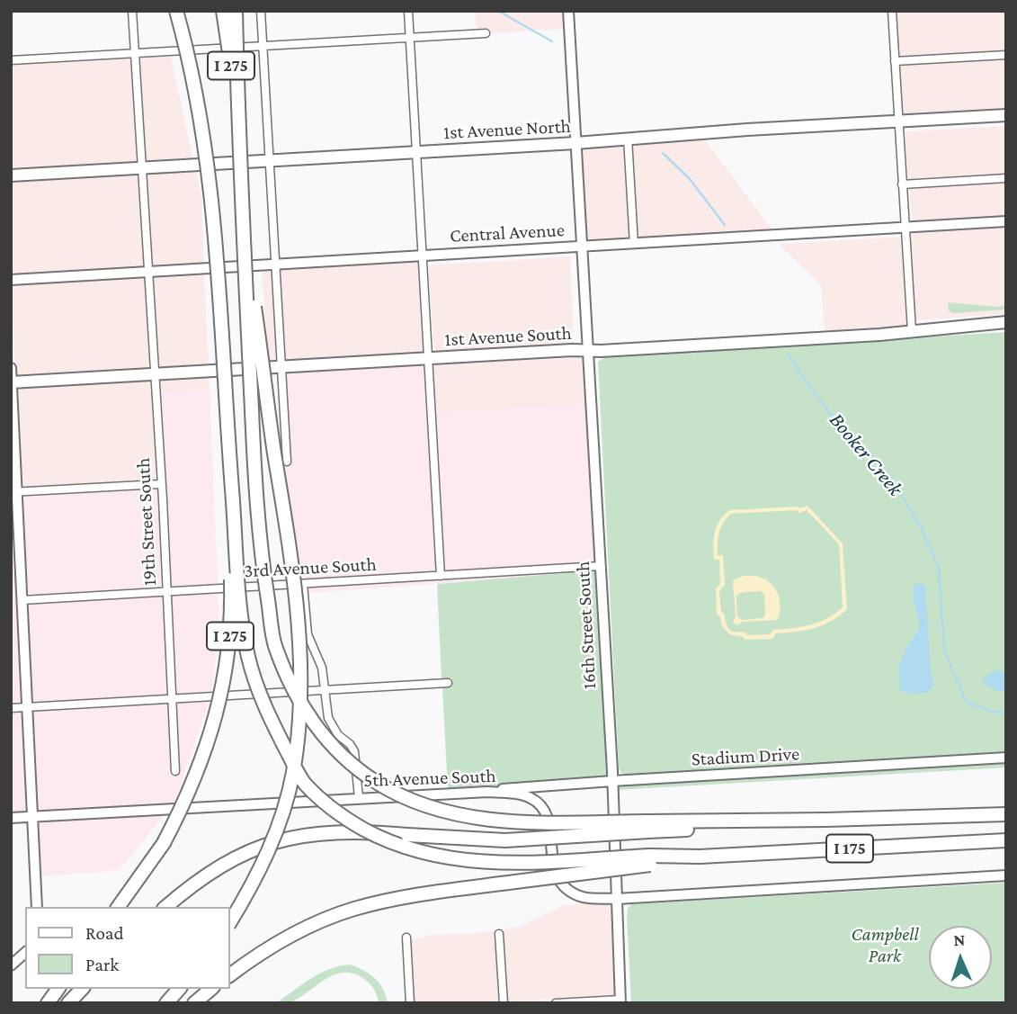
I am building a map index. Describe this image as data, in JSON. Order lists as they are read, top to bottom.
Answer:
{
  "streets": {
    "highway": ["I 275", "I 175"],
    "main road": ["1st Avenue North", "1st Avenue South"],
    "street": [
      "Central Avenue",
      "19th Street South",
      "3rd Avenue South",
      "16th Street South",
      "Stadium Drive",
      "5th Avenue South"
    ]
  },
  "crossings": [
    ["1st Avenue North", "19th Street South"],
    ["1st Avenue North", "16th Street South"],
    ["Central Avenue", "19th Street South"],
    ["Central Avenue", "16th Street South"],
    ["1st Avenue South", "19th Street South"],
    ["1st Avenue South", "16th Street South"],
    ["19th Street South", "3rd Avenue South"],
    ["3rd Avenue South", "16th Street South"],
    ["16th Street South", "Stadium Drive"],
    ["16th Street South", "5th Avenue South"],
    ["Stadium Drive", "5th Avenue South"]
  ],
  "water": ["Booker Creek"],
  "parks": ["Campbell Park"],
  "legend": ["Road", "Park"],
  "north": "top"
}
